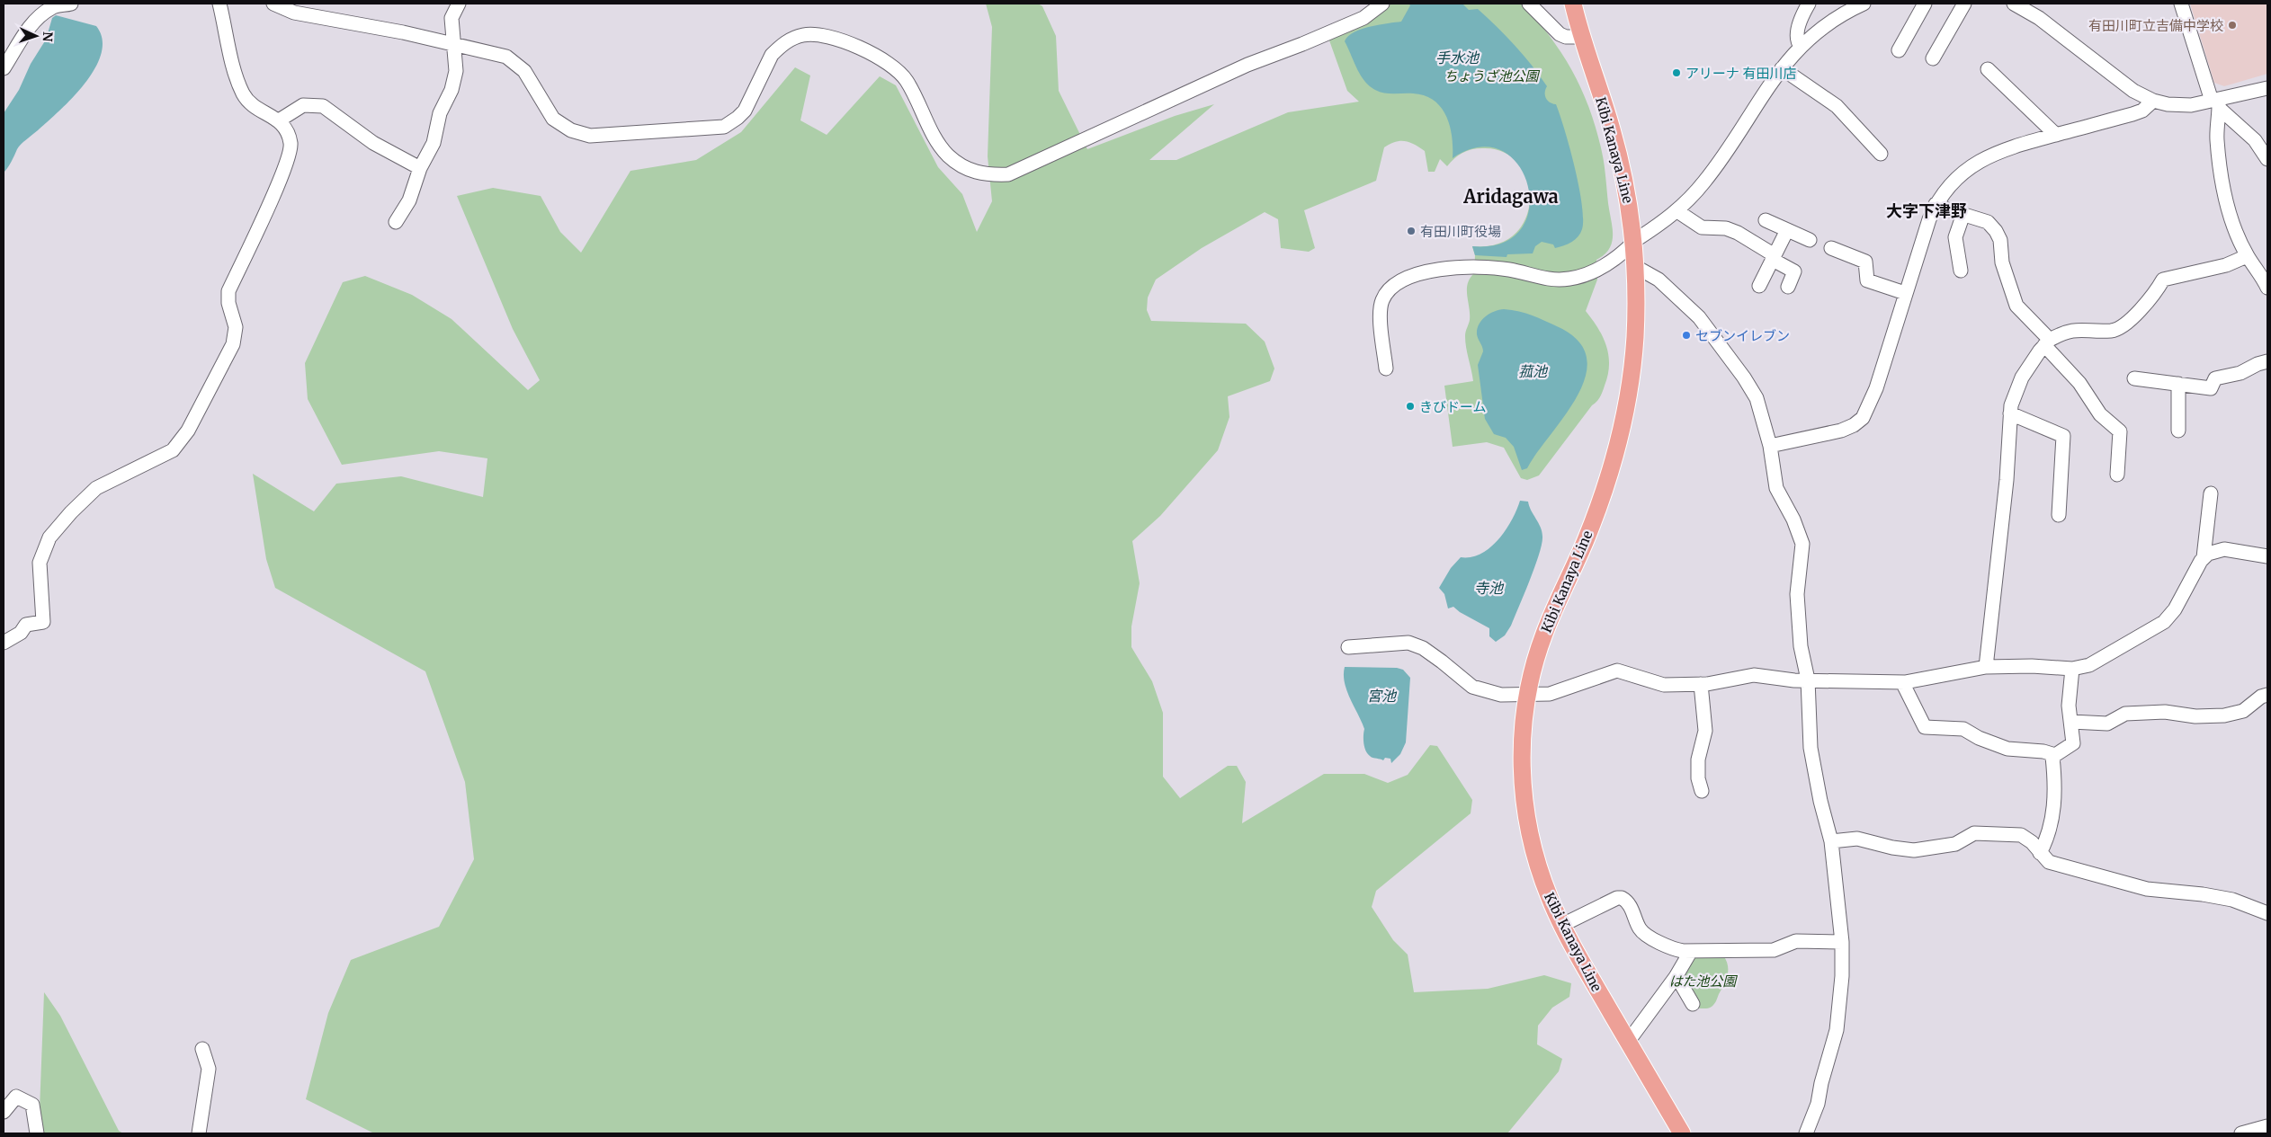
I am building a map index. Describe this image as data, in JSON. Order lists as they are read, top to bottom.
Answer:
{
  "streets": {
    "main road": ["Kibi Kanaya Line"]
  },
  "districts": ["Aridagawa", "大字下津野"],
  "water": [
    "手水池",
    "菰池",
    "寺池",
    "宮池"
  ],
  "parks": ["ちょうざ池公園", "はた池公園"],
  "places": [
    "有田川町立吉備中学校",
    "アリーナ 有田川店",
    "有田川町役場",
    "セブンイレブン",
    "きびドーム"
  ],
  "north": "right"
}
